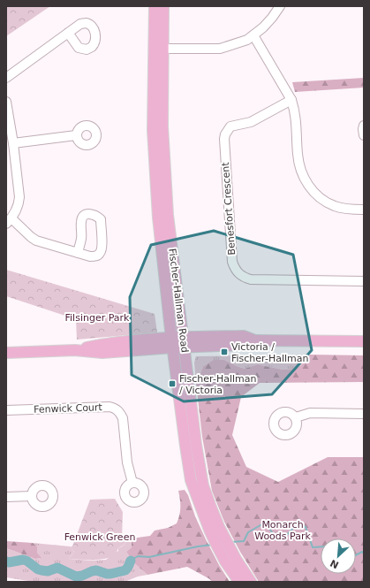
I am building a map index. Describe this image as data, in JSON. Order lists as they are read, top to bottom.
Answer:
{
  "streets": {
    "main road": ["Fischer-Hallman Road"],
    "street": ["Benesfort Crescent", "Fenwick Court"]
  },
  "parks": ["Filsinger Park", "Monarch Woods Park", "Fenwick Green"],
  "places": {
    "transit": ["Victoria / Fischer-Hallman", "Fischer-Hallman / Victoria"]
  },
  "north": "bottom left"
}
